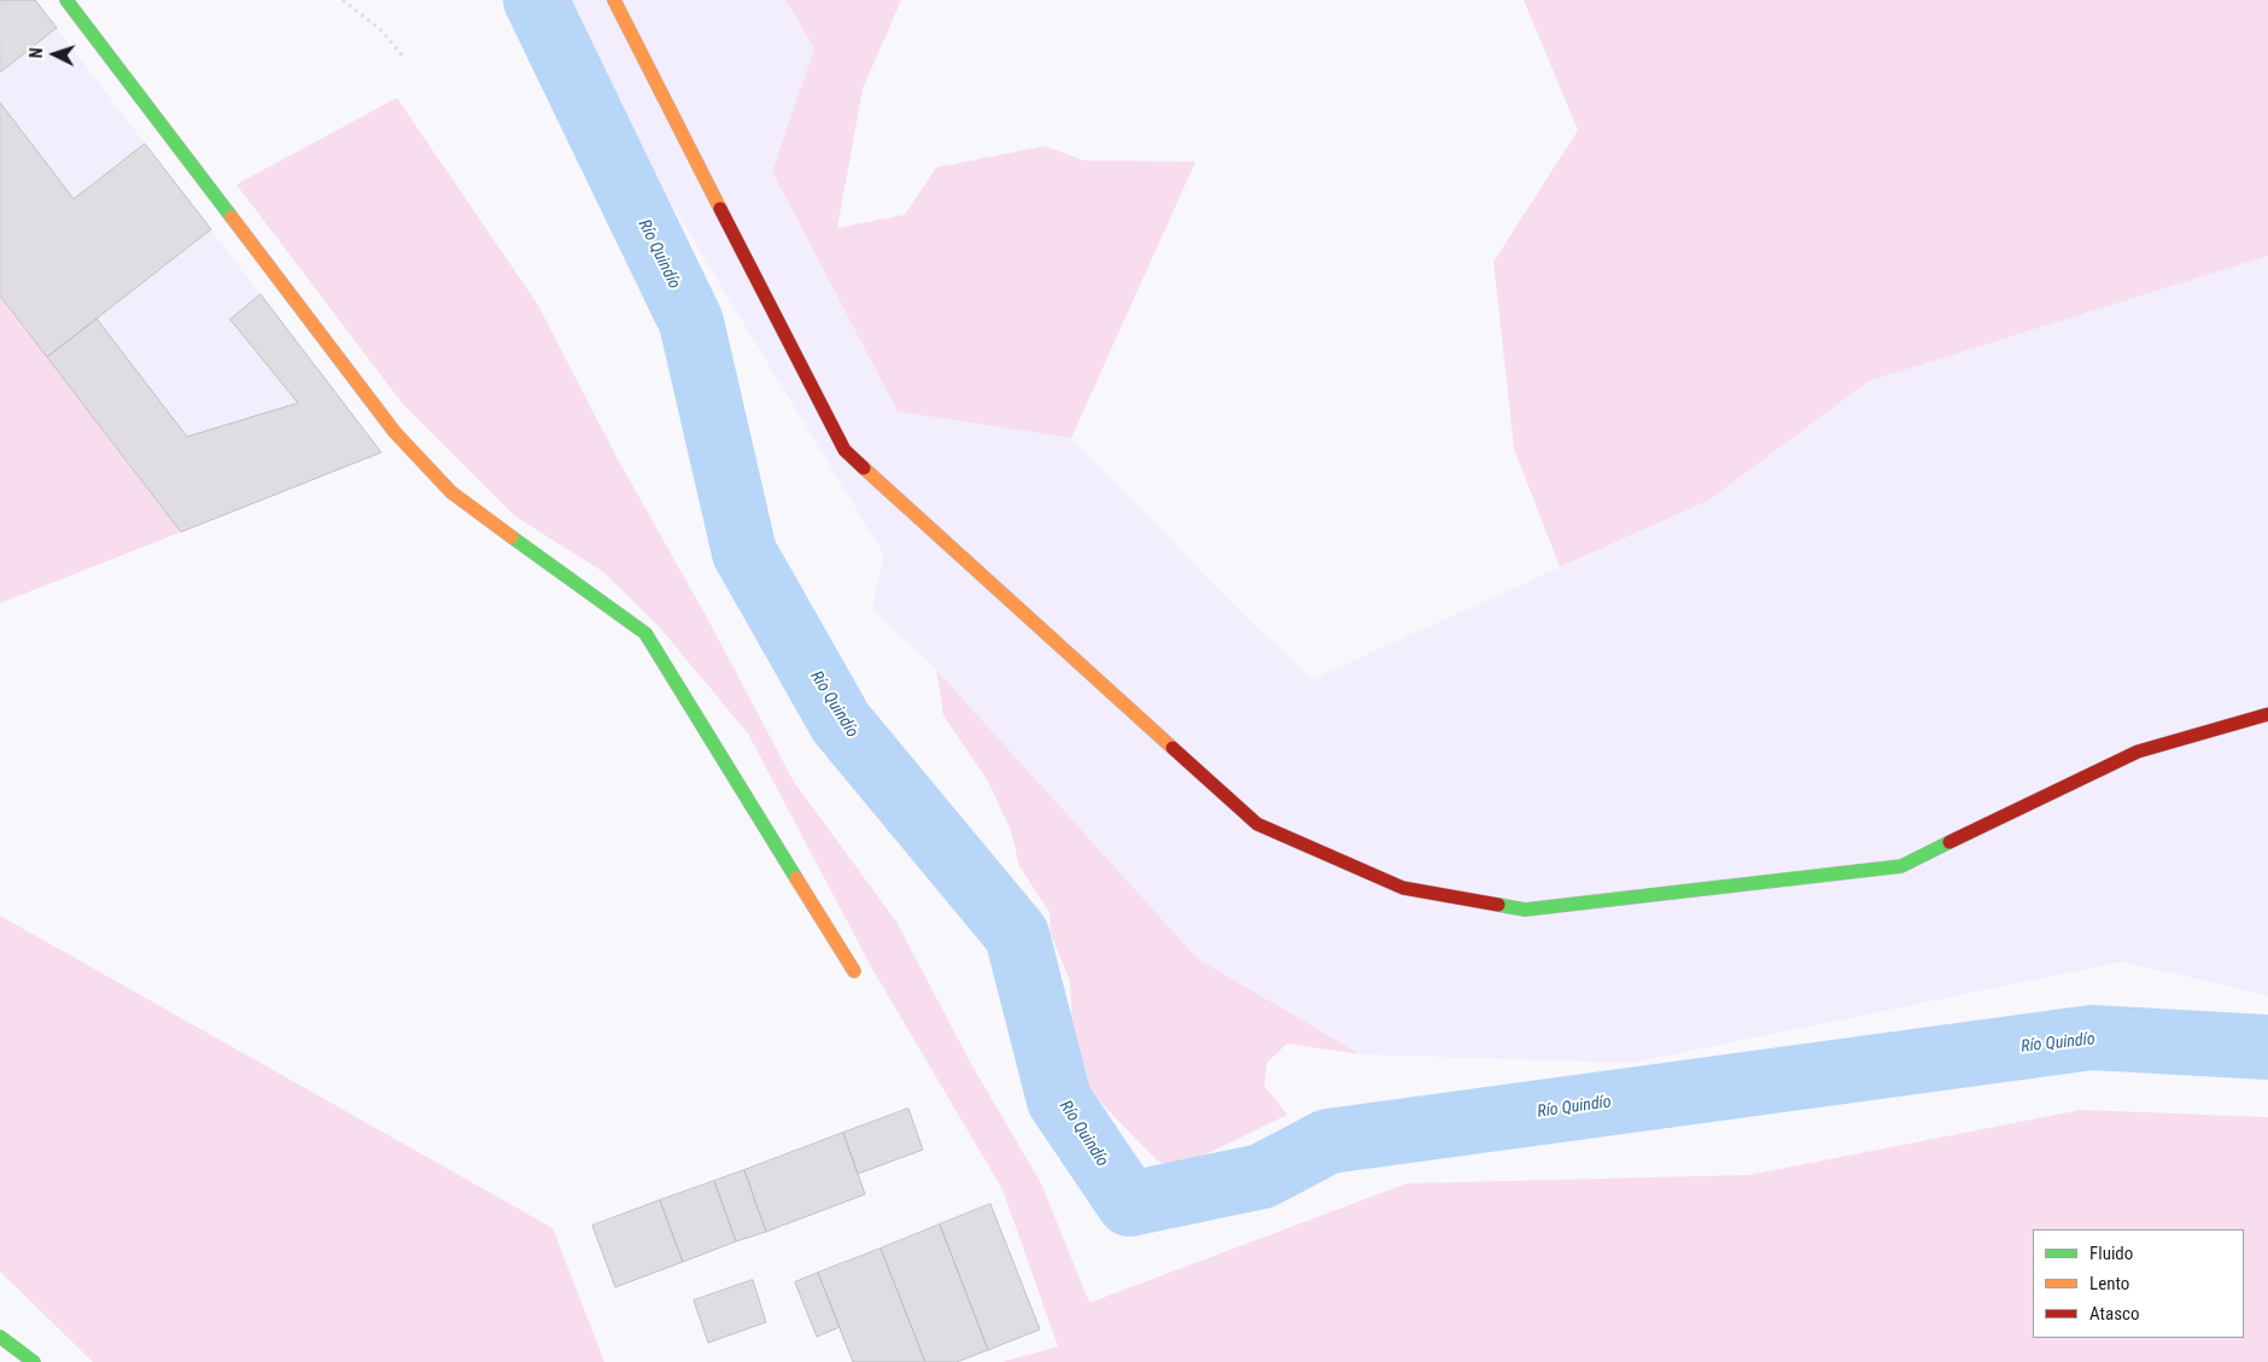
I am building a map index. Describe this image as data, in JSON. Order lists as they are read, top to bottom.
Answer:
{
  "water": ["Río Quindío"],
  "legend": ["Fluido", "Lento", "Atasco"],
  "north": "left"
}
